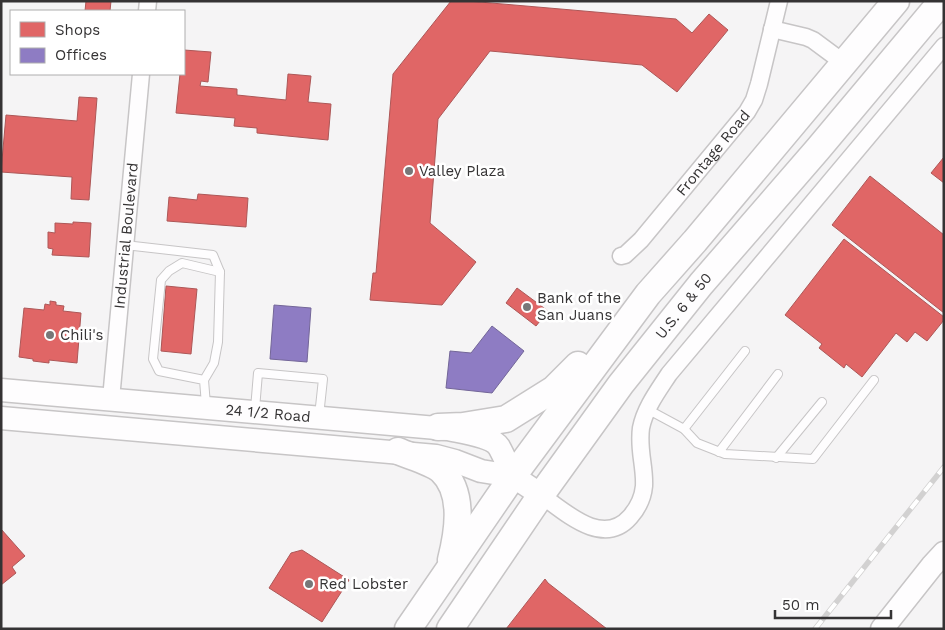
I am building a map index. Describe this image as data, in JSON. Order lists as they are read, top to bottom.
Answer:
{
  "streets": {
    "highway": ["U.S. 6 & 50"],
    "main road": ["24 1/2 Road"],
    "street": ["Frontage Road", "Industrial Boulevard"]
  },
  "crossings": [
    ["Industrial Boulevard", "24 1/2 Road"],
    ["U.S. 6 & 50", "24 1/2 Road"]
  ],
  "places": [
    "Valley Plaza",
    "Bank of the San Juans",
    "Chili's",
    "Red Lobster"
  ],
  "legend": ["Shops", "Offices"],
  "scale_bar": "50 m"
}
